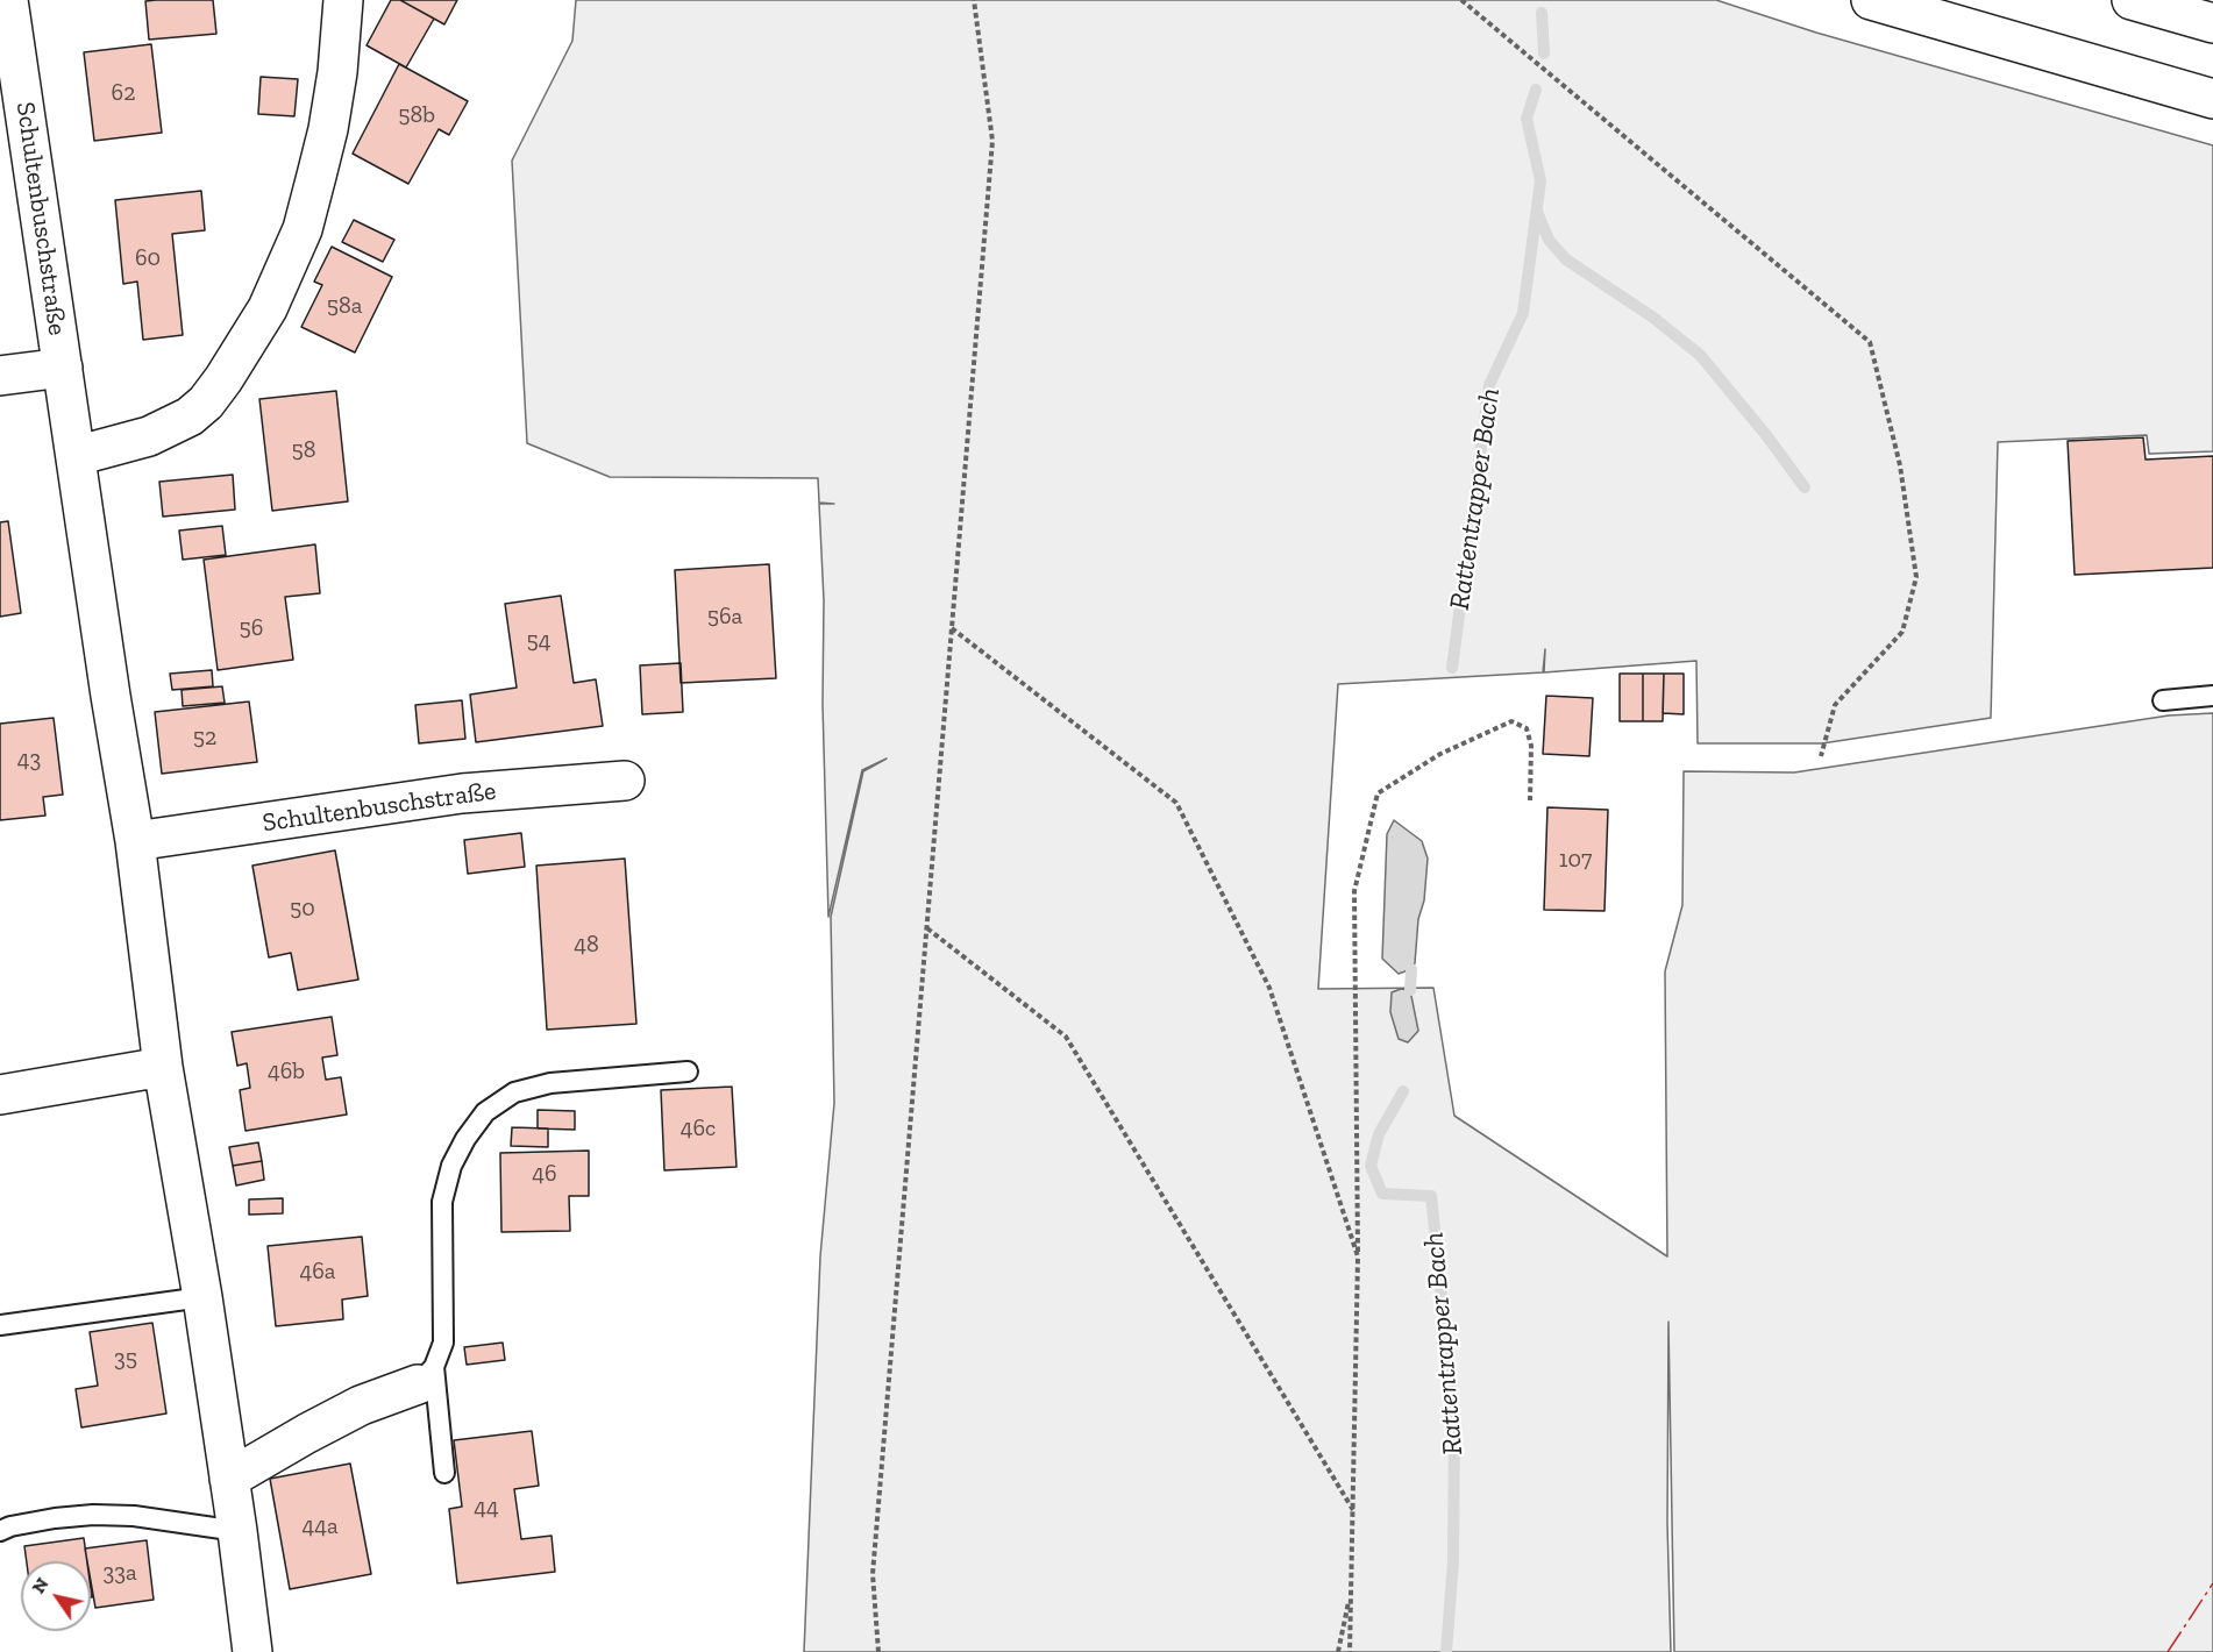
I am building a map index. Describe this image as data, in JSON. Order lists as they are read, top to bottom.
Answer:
{
  "streets": {
    "main road": ["Schultenbuschstraße"]
  },
  "water": ["Rattentrapper Bach"],
  "house_numbers": [
    "62",
    "58b",
    "60",
    "58a",
    "58",
    "56a",
    "56",
    "54",
    "52",
    "43",
    "107",
    "50",
    "48",
    "46b",
    "46c",
    "46",
    "46a",
    "35",
    "44",
    "44a",
    "33a"
  ],
  "north": "top left"
}
